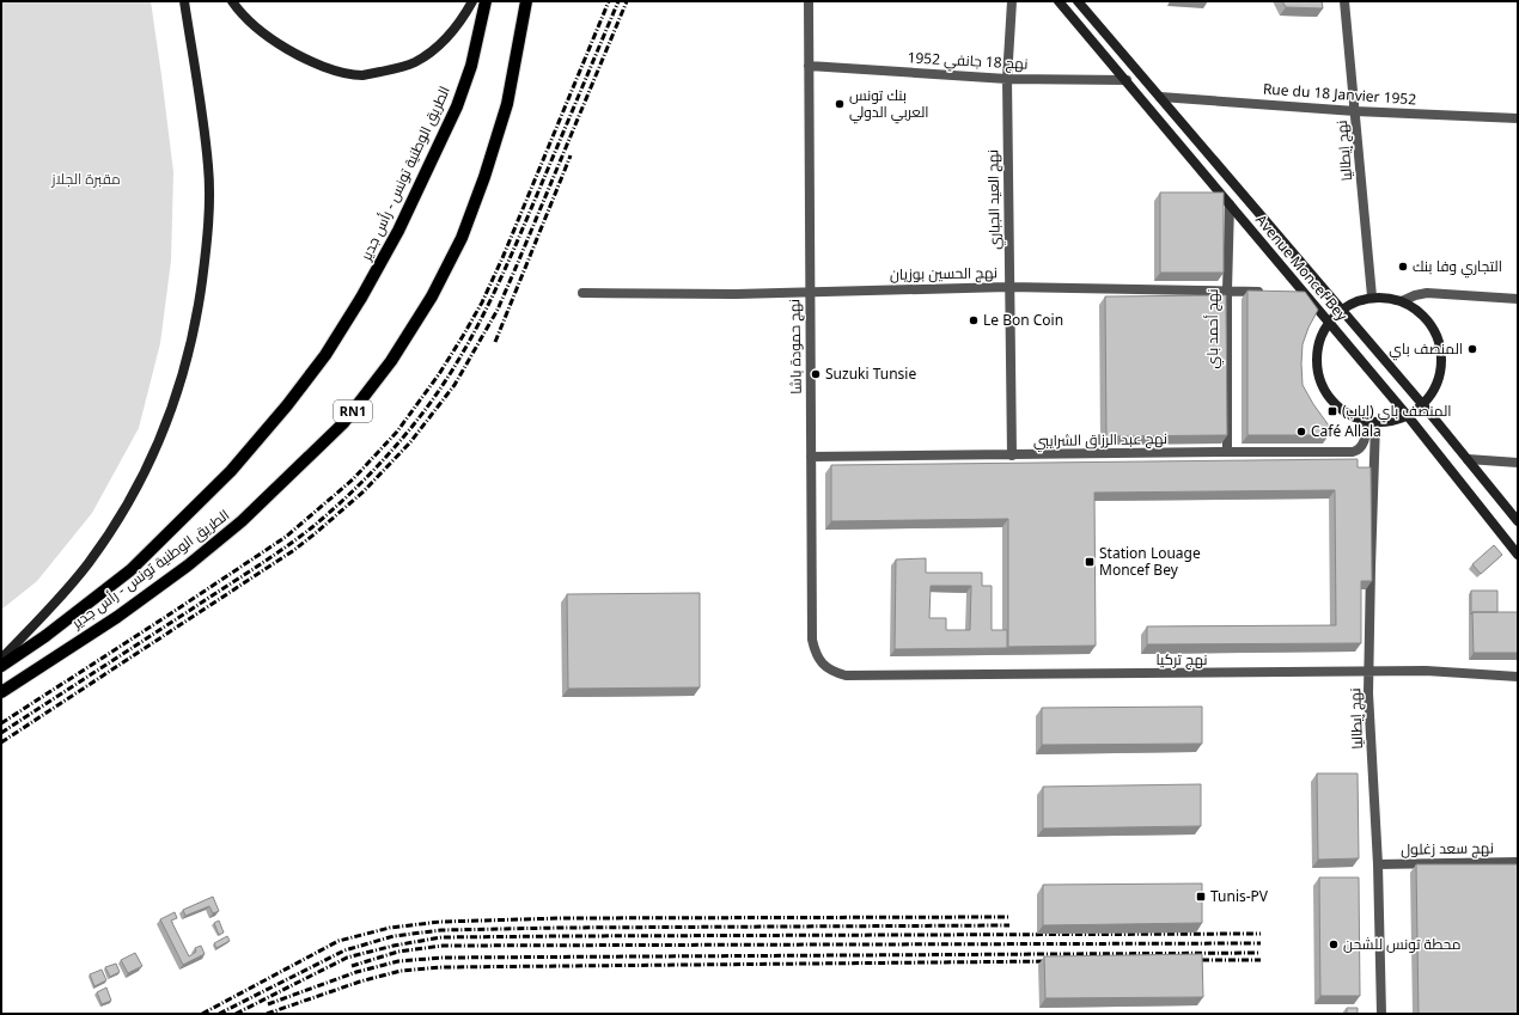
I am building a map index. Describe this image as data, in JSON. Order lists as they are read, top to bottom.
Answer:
{
  "streets": {
    "main road": ["الطريق الوطنية تونس - رأس جدير", "Avenue Moncef Bey", "RN1"],
    "street": [
      "نهج 18 جانفي 1952",
      "Rue du 18 Janvier 1952",
      "نهج إيطاليا",
      "نهج العيد الجباري",
      "نهج الحسين بوزيان",
      "نهج أحمد باي",
      "نهج حمودة باشا",
      "نهج عبد الرزاق الشرايبي",
      "نهج تركيا",
      "نهج سعد زغلول"
    ]
  },
  "crossings": [
    ["نهج 18 جانفي 1952", "نهج العيد الجباري"],
    ["نهج 18 جانفي 1952", "Avenue Moncef Bey"],
    ["نهج 18 جانفي 1952", "نهج حمودة باشا"],
    ["Rue du 18 Janvier 1952", "نهج إيطاليا"],
    ["Rue du 18 Janvier 1952", "Avenue Moncef Bey"],
    ["نهج إيطاليا", "نهج عبد الرزاق الشرايبي"],
    ["نهج إيطاليا", "نهج تركيا"],
    ["نهج إيطاليا", "نهج سعد زغلول"],
    ["نهج العيد الجباري", "نهج الحسين بوزيان"],
    ["نهج العيد الجباري", "نهج عبد الرزاق الشرايبي"],
    ["Avenue Moncef Bey", "نهج أحمد باي"],
    ["نهج الحسين بوزيان", "نهج أحمد باي"],
    ["نهج الحسين بوزيان", "نهج حمودة باشا"],
    ["نهج أحمد باي", "نهج عبد الرزاق الشرايبي"],
    ["نهج حمودة باشا", "نهج عبد الرزاق الشرايبي"],
    ["نهج حمودة باشا", "نهج تركيا"]
  ],
  "parks": ["مقبرة الجلاز"],
  "places": {
    "other": [
      "بنك تونس العربي الدولي",
      "التجاري وفا بنك",
      "Le Bon Coin",
      "المنصف باي",
      "Suzuki Tunsie",
      "Café Allala",
      "محطة تونس للشحن"
    ],
    "transit": ["المنصف باي (إياب)", "Station Louage Moncef Bey", "Tunis-PV"]
  }
}
